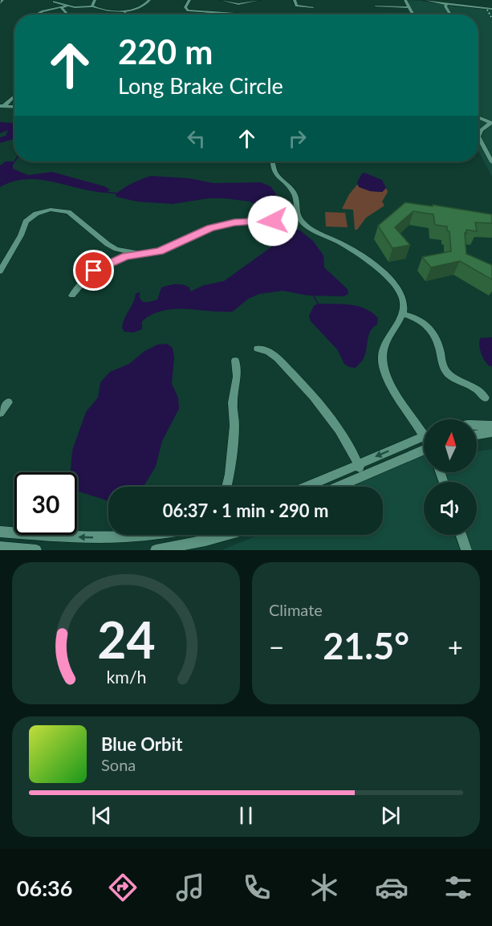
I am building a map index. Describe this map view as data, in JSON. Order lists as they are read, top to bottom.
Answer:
{
  "north": "top",
  "page": {
    "turn": ["220 m", "Long Brake Circle"],
    "limit": "30",
    "trip": "06:37 · 1 min · 290 m",
    "tile": "Climate",
    "heat": ["−", "21.5°", "+"],
    "song": ["Blue Orbit", "Sona"],
    "tabs": "06:36",
    "gauge": ["24", "km/h"]
  }
}
